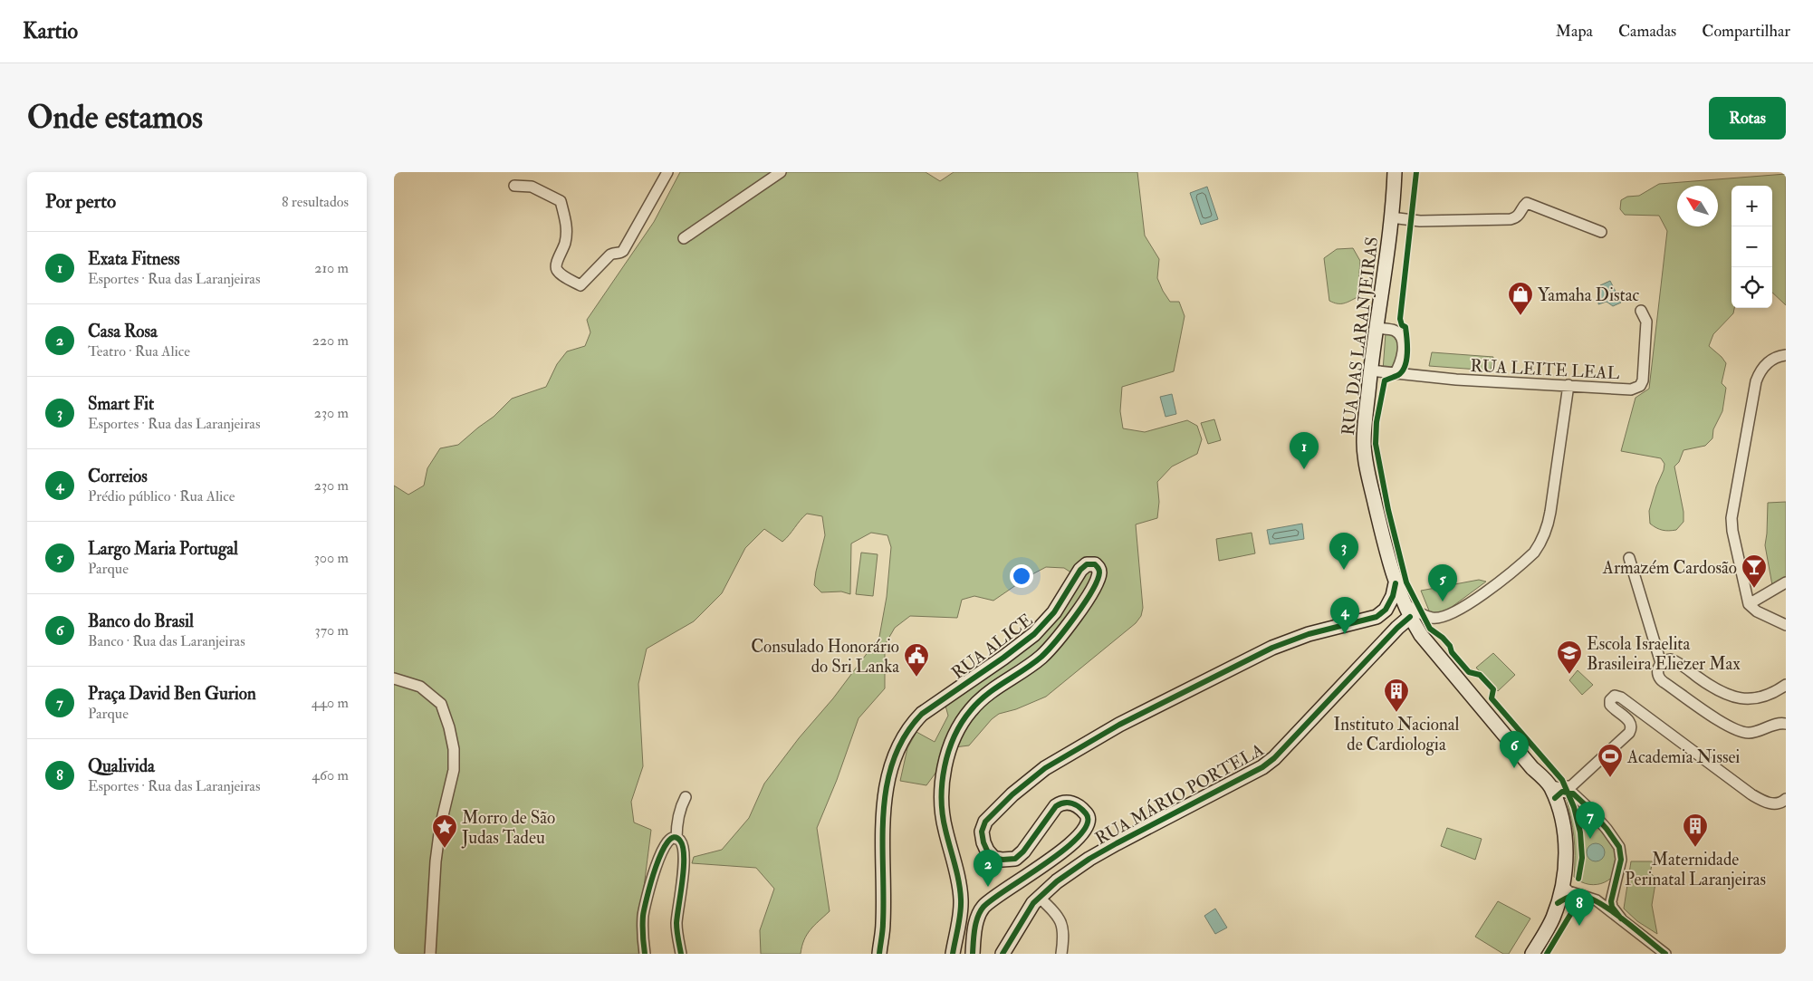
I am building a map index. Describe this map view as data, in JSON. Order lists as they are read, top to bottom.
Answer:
{
  "streets": {
    "street": [
      "RUA DAS LARANJEIRAS",
      "RUA LEITE LEAL",
      "RUA ALICE",
      "RUA MÁRIO PORTELA"
    ]
  },
  "crossings": [
    ["RUA DAS LARANJEIRAS", "RUA LEITE LEAL"],
    ["RUA DAS LARANJEIRAS", "RUA MÁRIO PORTELA"]
  ],
  "places": {
    "shop": ["Yamaha Distac"],
    "bar": ["Armazém Cardosão"],
    "school or university": ["Escola Israelita Brasileira Eliezer Max"],
    "public building": ["Consulado Honorário do Sri Lanka"],
    "building": ["Instituto Nacional de Cardiologia", "Maternidade Perinatal Laranjeiras"],
    "sports": ["Academia Nissei"],
    "place": ["Morro de São Judas Tadeu"]
  },
  "north": "top left",
  "page": {
    "header": "Kartio",
    "nav": ["Mapa", "Camadas", "Compartilhar"],
    "buttons": "Rotas",
    "title": "Onde estamos",
    "heading": ["Por perto", "8 resultados"],
    "map_buttons": ["+", "−"],
    "list": [
      {
        "mark": "1",
        "name": "Exata Fitness",
        "note": "Esportes · Rua das Laranjeiras",
        "value": "210 m"
      },
      {
        "mark": "2",
        "name": "Casa Rosa",
        "note": "Teatro · Rua Alice",
        "value": "220 m"
      },
      {
        "mark": "3",
        "name": "Smart Fit",
        "note": "Esportes · Rua das Laranjeiras",
        "value": "230 m"
      },
      {
        "mark": "4",
        "name": "Correios",
        "note": "Prédio público · Rua Alice",
        "value": "230 m"
      },
      {
        "mark": "5",
        "name": "Largo Maria Portugal",
        "note": "Parque",
        "value": "300 m"
      },
      {
        "mark": "6",
        "name": "Banco do Brasil",
        "note": "Banco · Rua das Laranjeiras",
        "value": "370 m"
      },
      {
        "mark": "7",
        "name": "Praça David Ben Gurion",
        "note": "Parque",
        "value": "440 m"
      },
      {
        "mark": "8",
        "name": "Qualivida",
        "note": "Esportes · Rua das Laranjeiras",
        "value": "460 m"
      }
    ],
    "pins": [
      "1",
      "3",
      "5",
      "4",
      "6",
      "7",
      "2",
      "8"
    ]
  }
}
